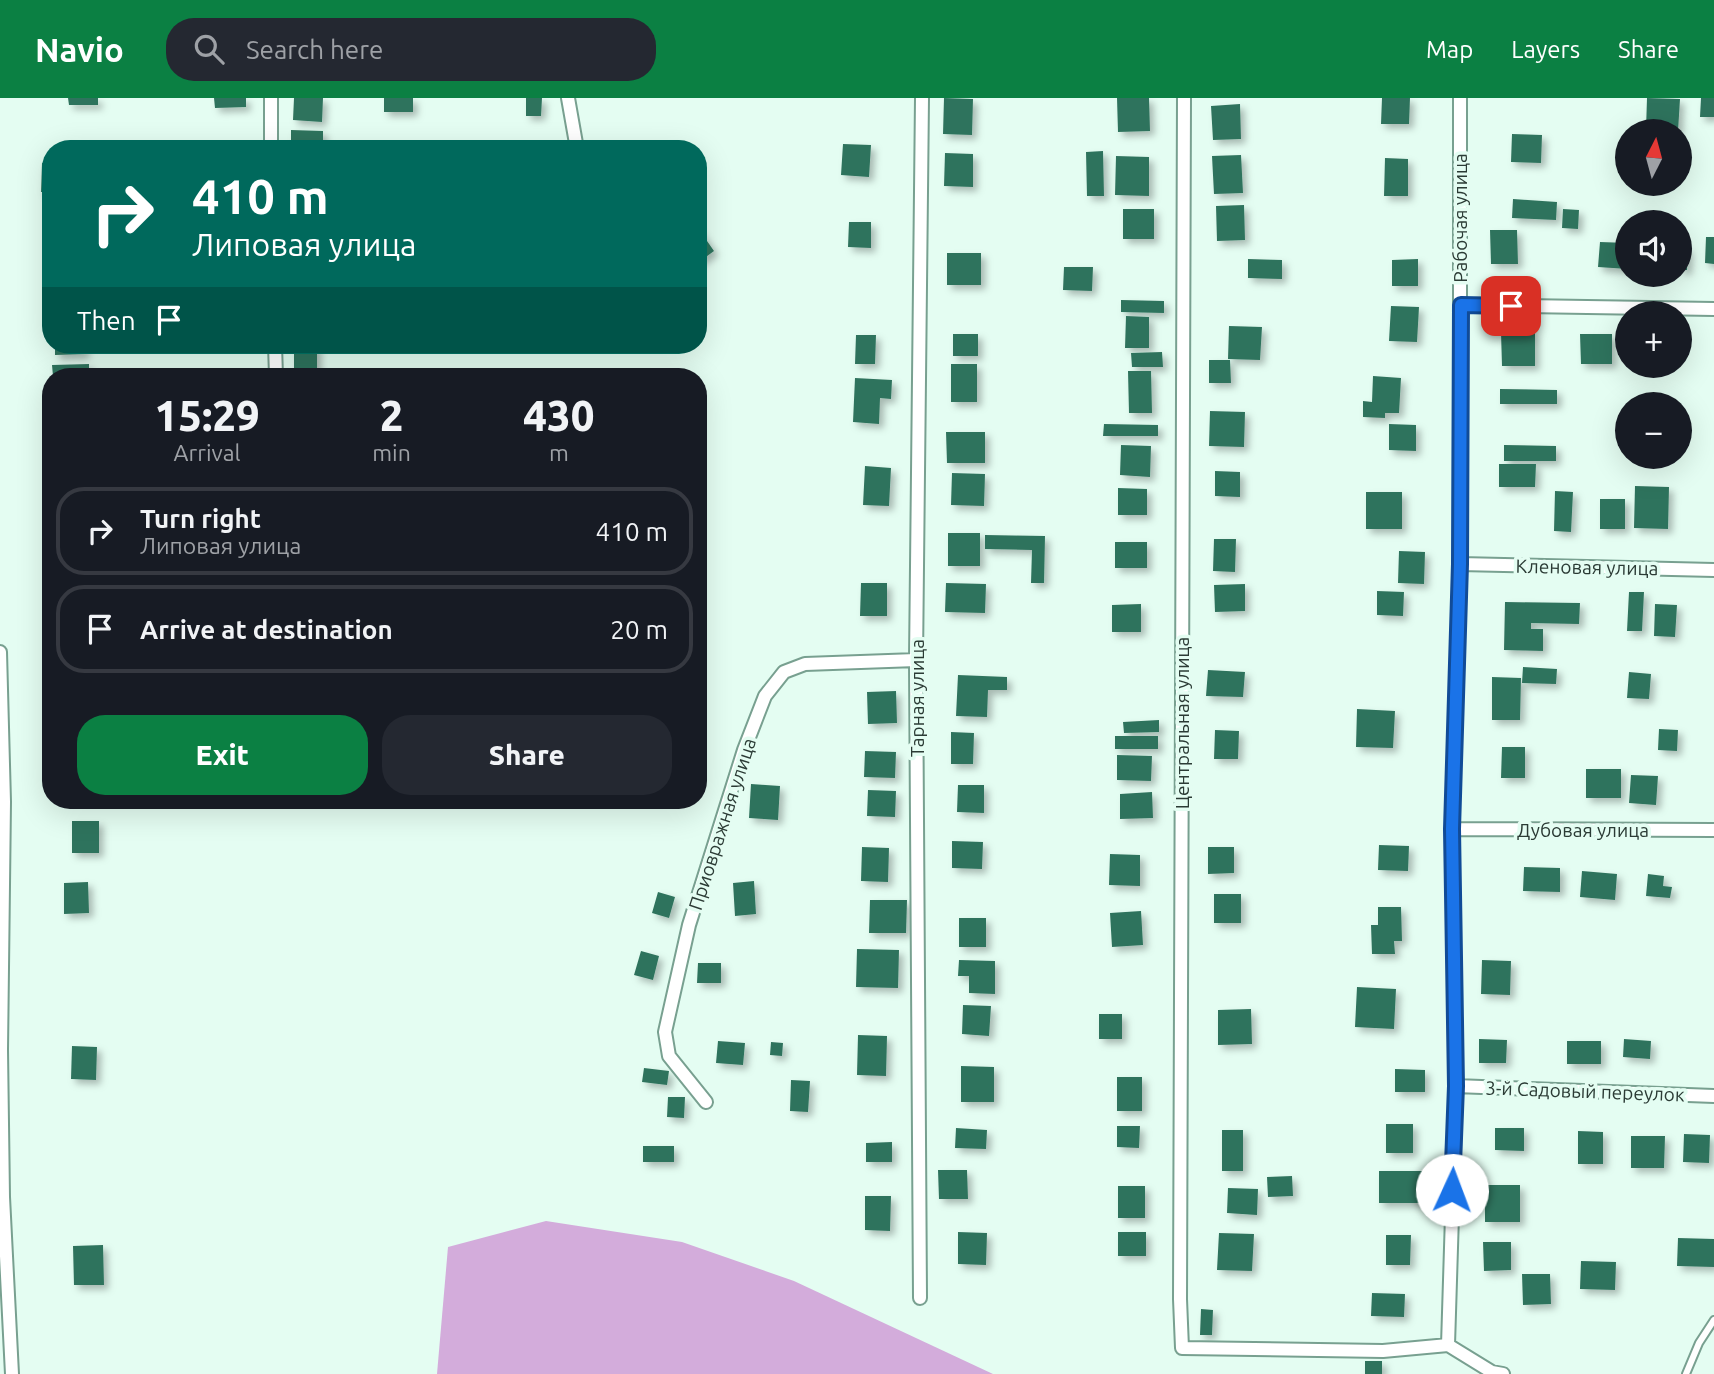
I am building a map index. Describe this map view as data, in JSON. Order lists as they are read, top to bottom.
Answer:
{
  "streets": {
    "street": [
      "Рабочая улица",
      "Кленовая улица",
      "Тарная улица",
      "Центральная улица",
      "Приовражная улица",
      "Дубовая улица",
      "3-й Садовый переулок"
    ]
  },
  "crossings": [
    ["Рабочая улица", "Кленовая улица"],
    ["Рабочая улица", "Центральная улица"],
    ["Рабочая улица", "Дубовая улица"],
    ["Рабочая улица", "3-й Садовый переулок"],
    ["Тарная улица", "Приовражная улица"]
  ],
  "north": "top",
  "page": {
    "header": "Navio",
    "search": "Search here",
    "nav": ["Map", "Layers", "Share"],
    "map_buttons": ["+", "−"],
    "turn": ["410 m", "Липовая улица"],
    "then": "Then",
    "eta": [
      "15:29",
      "Arrival",
      "2",
      "min",
      "430",
      "m"
    ],
    "list": [
      {
        "name": "Turn right",
        "note": "Липовая улица",
        "value": "410 m"
      },
      {
        "name": "Arrive at destination",
        "value": "20 m"
      }
    ],
    "buttons": ["Exit", "Share"]
  }
}
